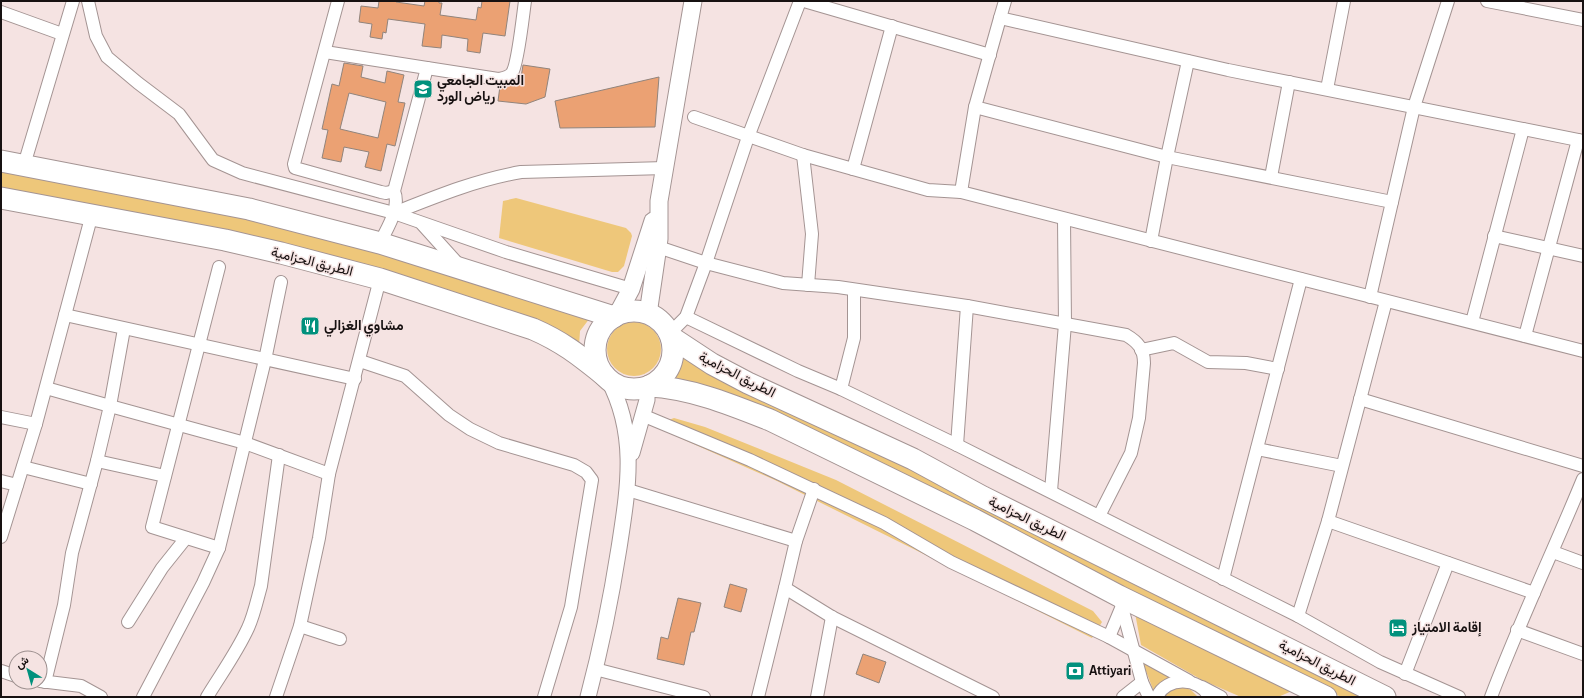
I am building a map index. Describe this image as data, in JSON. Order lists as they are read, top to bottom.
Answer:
{
  "streets": {
    "highway": ["الطريق الحزامية"]
  },
  "places": {
    "school or university": ["المبيت الجامعي رياض الورد"],
    "restaurant": ["مشاوي الغزالي"],
    "hotel": ["إقامة الامتياز"],
    "bank": ["Attiyari"]
  },
  "north": "top left"
}
